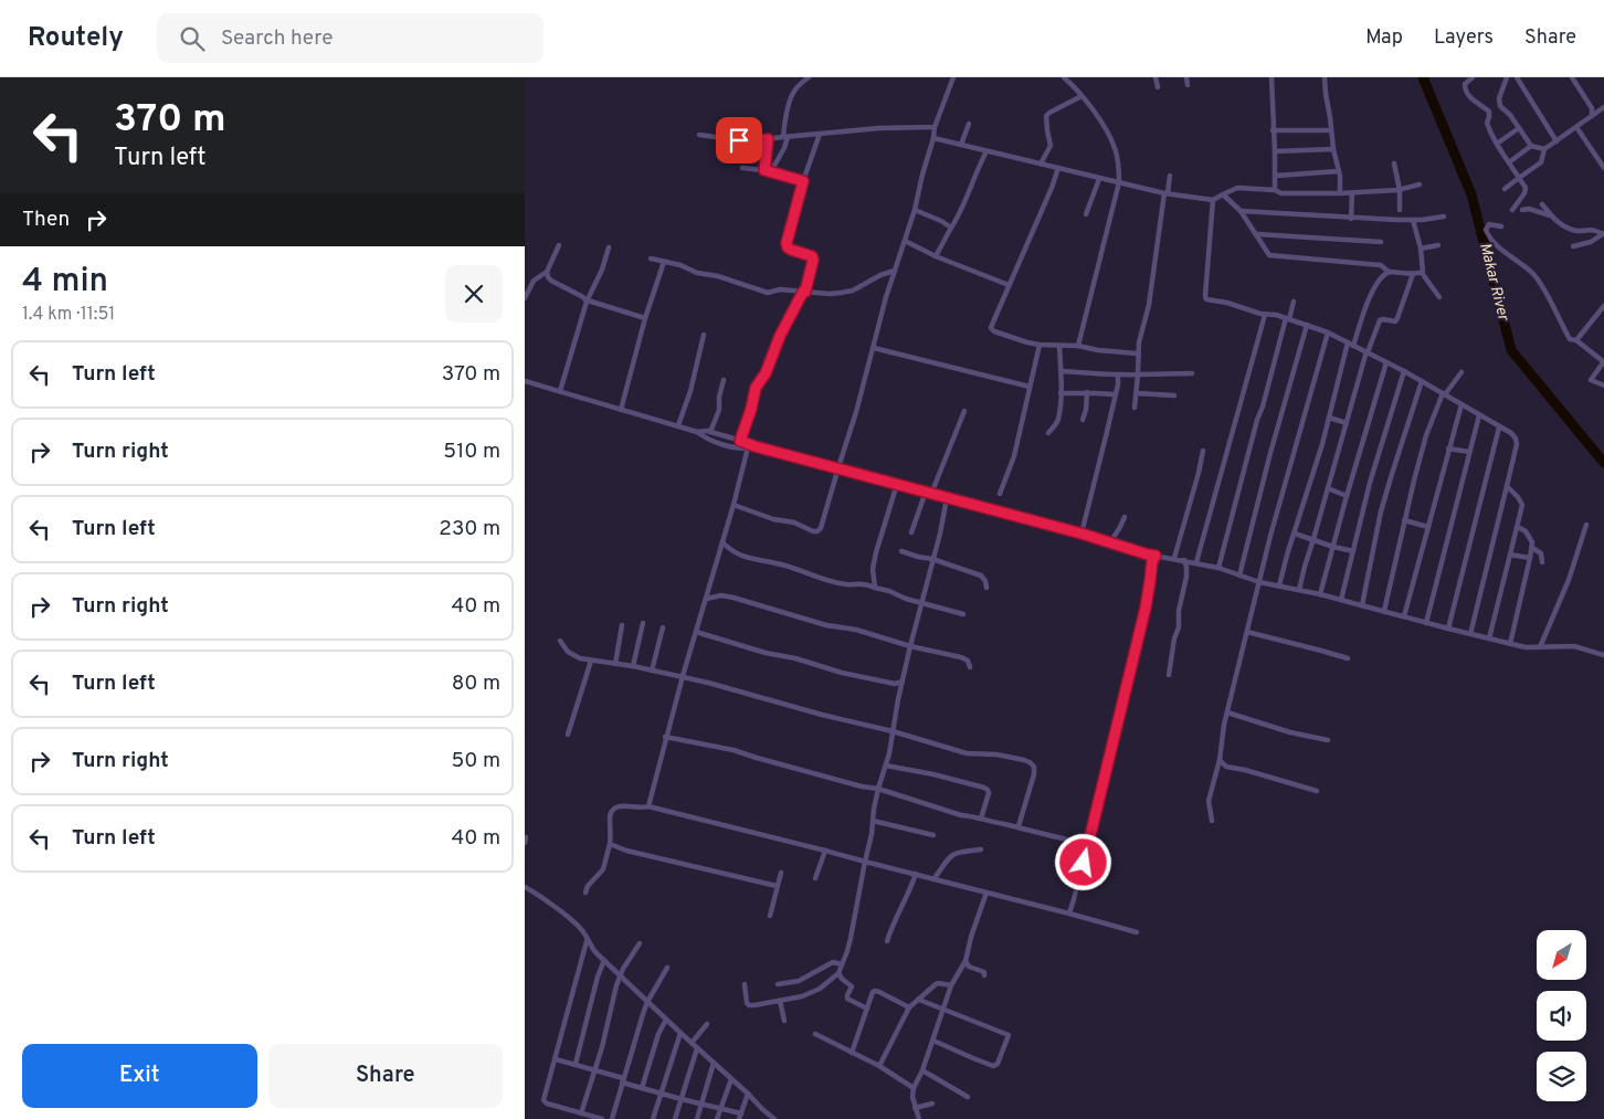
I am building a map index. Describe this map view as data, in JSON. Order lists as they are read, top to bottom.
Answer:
{
  "water": ["Makar River"],
  "north": "bottom left",
  "page": {
    "header": "Routely",
    "search": "Search here",
    "nav": ["Map", "Layers", "Share"],
    "turn": ["370 m", "Turn left"],
    "then": "Then",
    "heading": ["4 min", "1.4 km · 11:51"],
    "list": [
      {
        "name": "Turn left",
        "value": "370 m"
      },
      {
        "name": "Turn right",
        "value": "510 m"
      },
      {
        "name": "Turn left",
        "value": "230 m"
      },
      {
        "name": "Turn right",
        "value": "40 m"
      },
      {
        "name": "Turn left",
        "value": "80 m"
      },
      {
        "name": "Turn right",
        "value": "50 m"
      },
      {
        "name": "Turn left",
        "value": "40 m"
      }
    ],
    "buttons": ["Exit", "Share"]
  }
}
